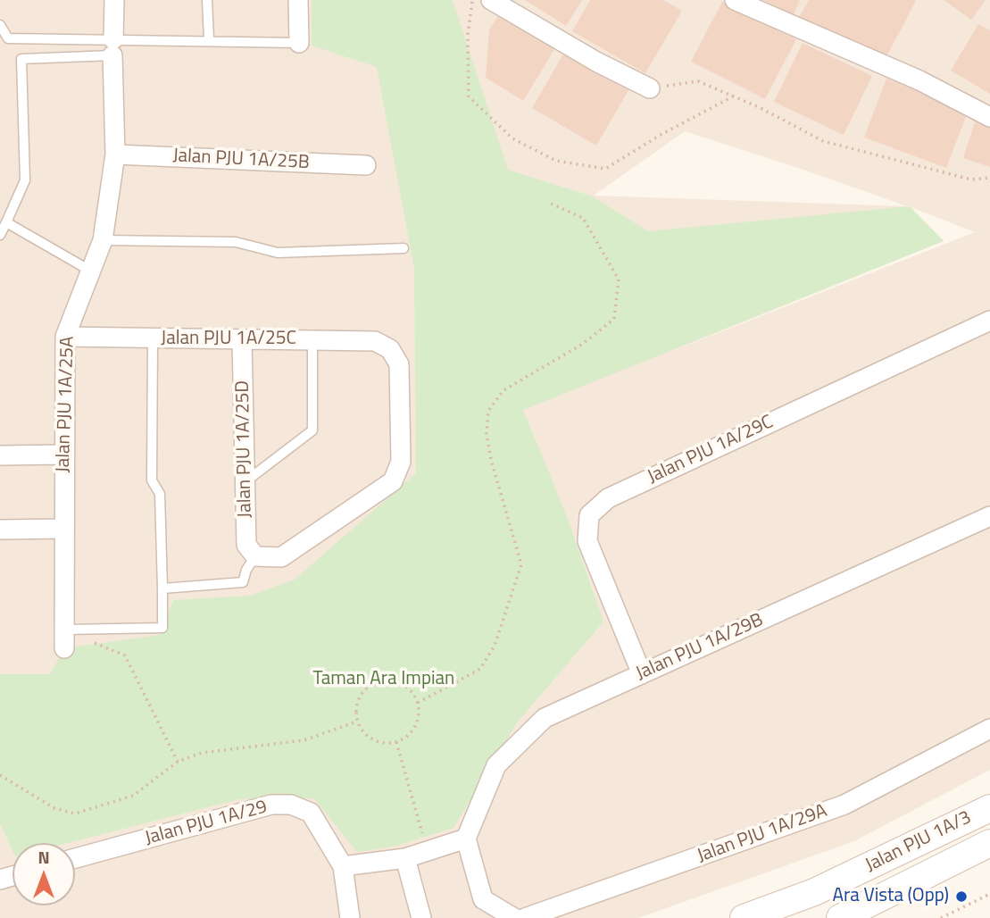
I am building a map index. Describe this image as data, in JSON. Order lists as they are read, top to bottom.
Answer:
{
  "streets": {
    "street": [
      "Jalan PJU 1A/25B",
      "Jalan PJU 1A/25C",
      "Jalan PJU 1A/25A",
      "Jalan PJU 1A/25D",
      "Jalan PJU 1A/29C",
      "Jalan PJU 1A/29B",
      "Jalan PJU 1A/29",
      "Jalan PJU 1A/29A",
      "Jalan PJU 1A/3"
    ]
  },
  "crossings": [
    ["Jalan PJU 1A/25B", "Jalan PJU 1A/25A"],
    ["Jalan PJU 1A/25C", "Jalan PJU 1A/25A"],
    ["Jalan PJU 1A/25C", "Jalan PJU 1A/25D"],
    ["Jalan PJU 1A/29C", "Jalan PJU 1A/29B"]
  ],
  "parks": ["Taman Ara Impian"],
  "places": ["Ara Vista (Opp)"],
  "north": "top"
}
